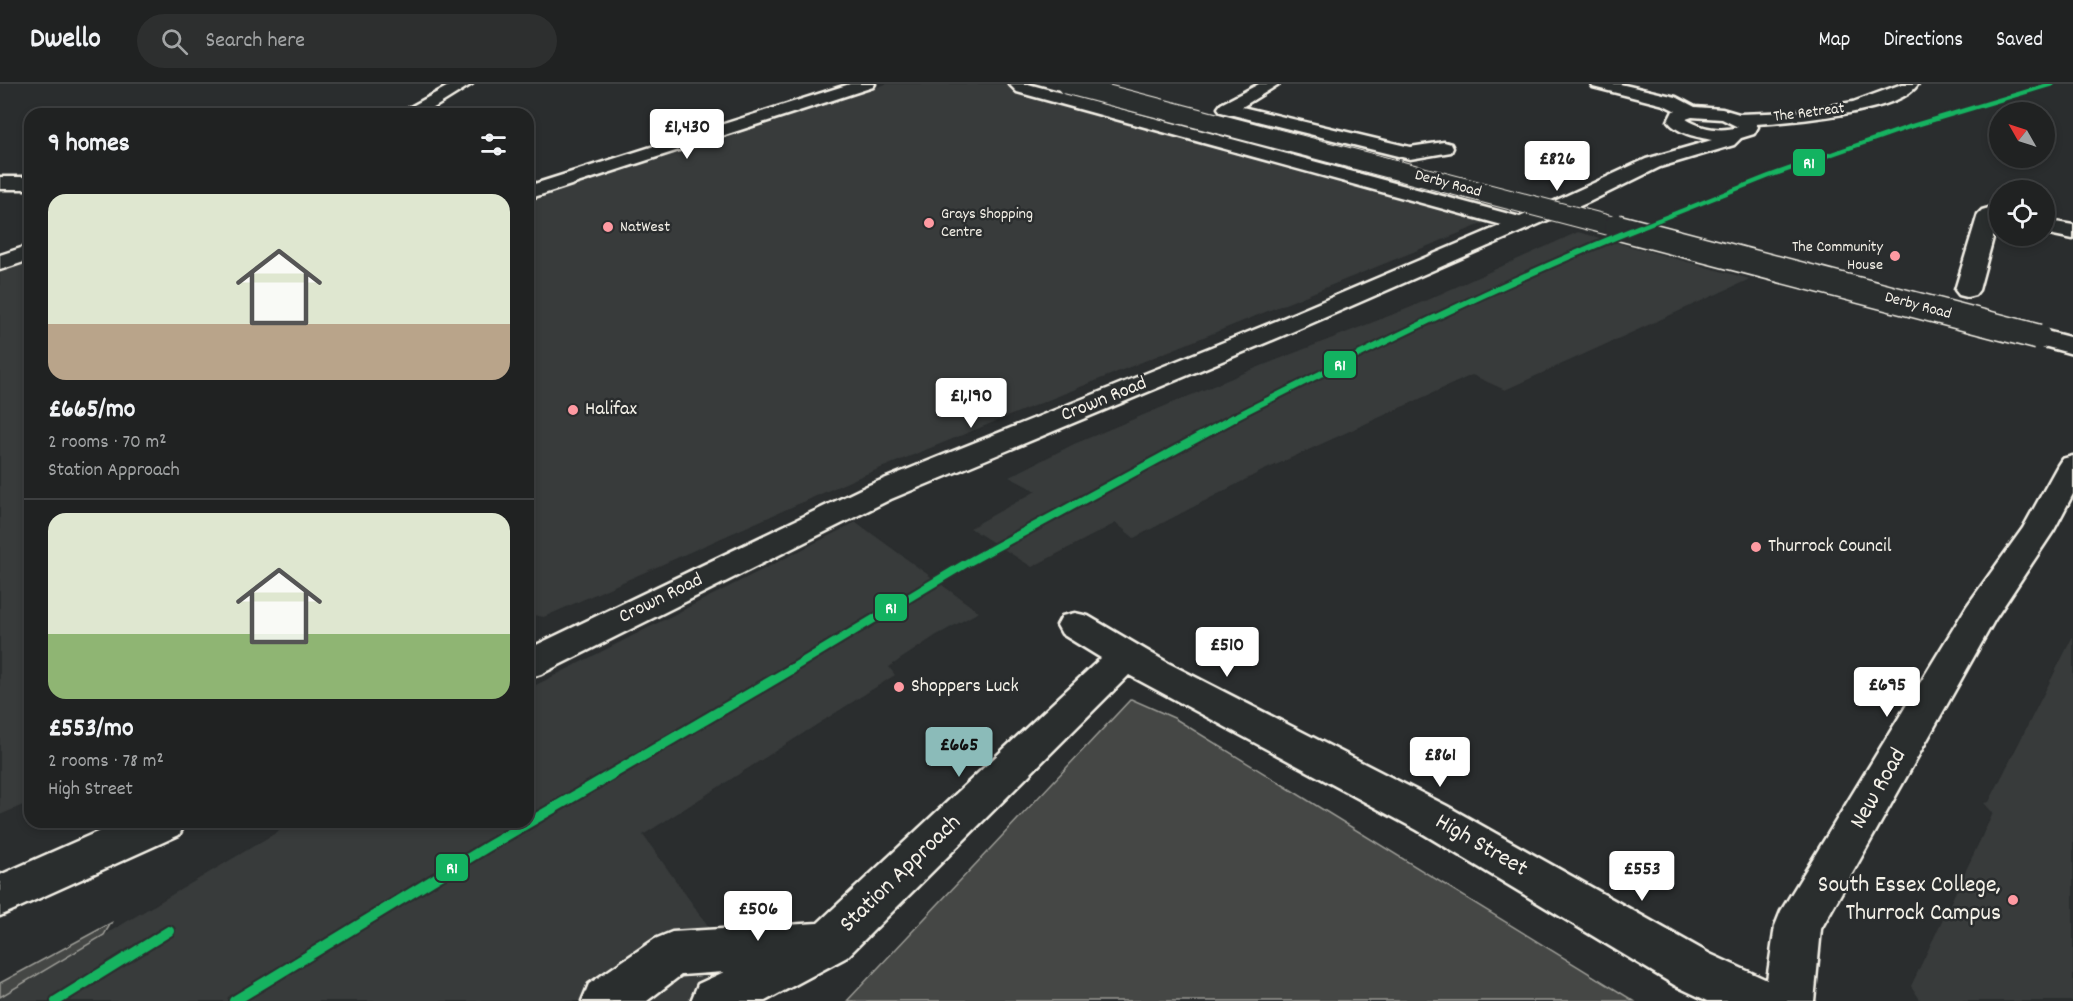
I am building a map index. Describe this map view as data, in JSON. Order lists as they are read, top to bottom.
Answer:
{
  "streets": {
    "street": [
      "The Retreat",
      "Derby Road",
      "Crown Road",
      "New Road",
      "High Street",
      "Station Approach"
    ]
  },
  "crossings": [
    ["The Retreat", "Crown Road"],
    ["High Street", "Station Approach"]
  ],
  "places": [
    "Grays Shopping Centre",
    "NatWest",
    "The Community House",
    "Halifax",
    "Thurrock Council",
    "Shoppers Luck",
    "South Essex College, Thurrock Campus"
  ],
  "lines": ["transit line R1"],
  "north": "top left",
  "page": {
    "header": "Dwello",
    "search": "Search here",
    "nav": ["Map", "Directions", "Saved"],
    "heading": "9 homes",
    "price": [
      "£1,430",
      "£826",
      "£1,190",
      "£510",
      "£695",
      "£665",
      "£861",
      "£553",
      "£506"
    ],
    "list": [
      {
        "name": "£665/mo",
        "note": "2 rooms · 70 m² · Station Approach"
      },
      {
        "name": "£553/mo",
        "note": "2 rooms · 78 m² · High Street"
      }
    ]
  }
}
